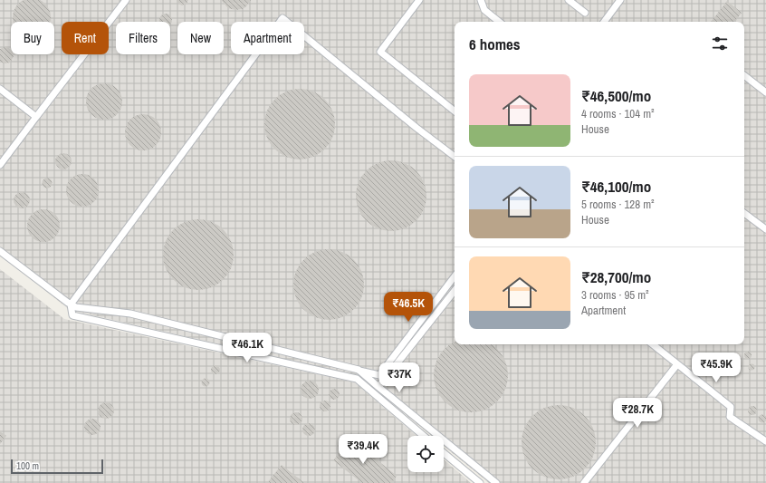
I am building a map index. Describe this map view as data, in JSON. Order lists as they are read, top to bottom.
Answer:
{
  "scale_bar": "100 m",
  "page": {
    "chip": [
      "Buy",
      "Rent",
      "Filters",
      "New",
      "Apartment"
    ],
    "heading": "6 homes",
    "list": [
      {
        "name": "₹46,500/mo",
        "note": "4 rooms · 104 m² · House"
      },
      {
        "name": "₹46,100/mo",
        "note": "5 rooms · 128 m² · House"
      },
      {
        "name": "₹28,700/mo",
        "note": "3 rooms · 95 m² · Apartment"
      }
    ],
    "price": [
      "₹46.5K",
      "₹46.1K",
      "₹45.9K",
      "₹37K",
      "₹28.7K",
      "₹39.4K"
    ],
    "scale": "100 m"
  }
}
